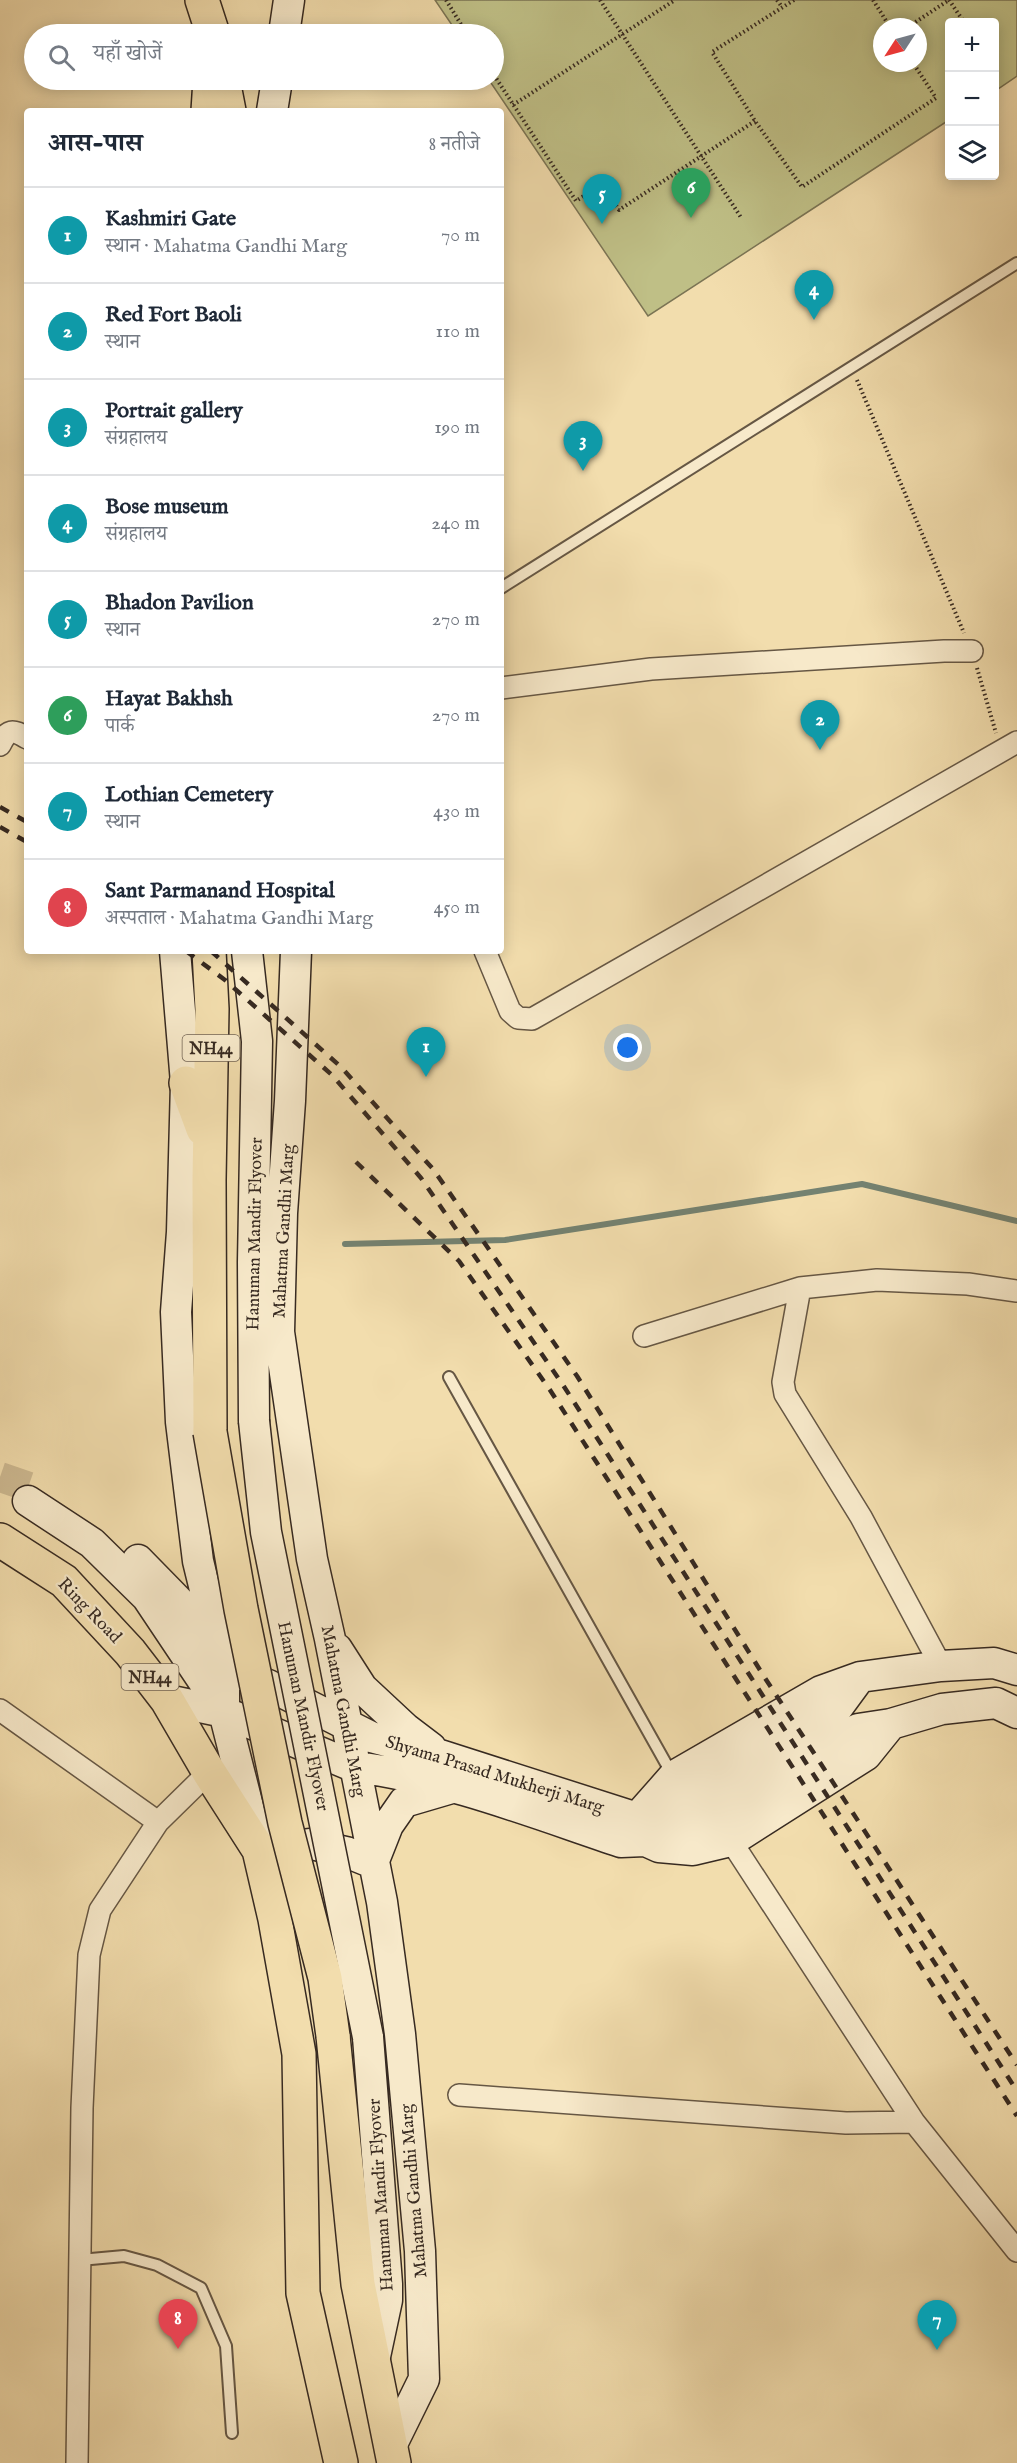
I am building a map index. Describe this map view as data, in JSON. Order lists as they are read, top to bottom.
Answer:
{
  "streets": {
    "main road": ["NH44", "Hanuman Mandir Flyover", "Ring Road"],
    "street": ["Mahatma Gandhi Marg", "Shyama Prasad Mukherji Marg"]
  },
  "crossings": [
    ["NH44", "Hanuman Mandir Flyover"],
    ["Mahatma Gandhi Marg", "Hanuman Mandir Flyover"],
    ["Mahatma Gandhi Marg", "Shyama Prasad Mukherji Marg"],
    ["Ring Road", "Shyama Prasad Mukherji Marg"]
  ],
  "north": "bottom left",
  "page": {
    "map_buttons": ["+", "−"],
    "search": "यहाँ खोजें",
    "heading": ["आस-पास", "8 नतीजे"],
    "pins": [
      "6",
      "5",
      "4",
      "3",
      "2",
      "1",
      "8",
      "7"
    ],
    "list": [
      {
        "mark": "1",
        "name": "Kashmiri Gate",
        "note": "स्थान · Mahatma Gandhi Marg",
        "value": "70 m"
      },
      {
        "mark": "2",
        "name": "Red Fort Baoli",
        "note": "स्थान",
        "value": "110 m"
      },
      {
        "mark": "3",
        "name": "Portrait gallery",
        "note": "संग्रहालय",
        "value": "190 m"
      },
      {
        "mark": "4",
        "name": "Bose museum",
        "note": "संग्रहालय",
        "value": "240 m"
      },
      {
        "mark": "5",
        "name": "Bhadon Pavilion",
        "note": "स्थान",
        "value": "270 m"
      },
      {
        "mark": "6",
        "name": "Hayat Bakhsh",
        "note": "पार्क",
        "value": "270 m"
      },
      {
        "mark": "7",
        "name": "Lothian Cemetery",
        "note": "स्थान",
        "value": "430 m"
      },
      {
        "mark": "8",
        "name": "Sant Parmanand Hospital",
        "note": "अस्पताल · Mahatma Gandhi Marg",
        "value": "450 m"
      }
    ]
  }
}
